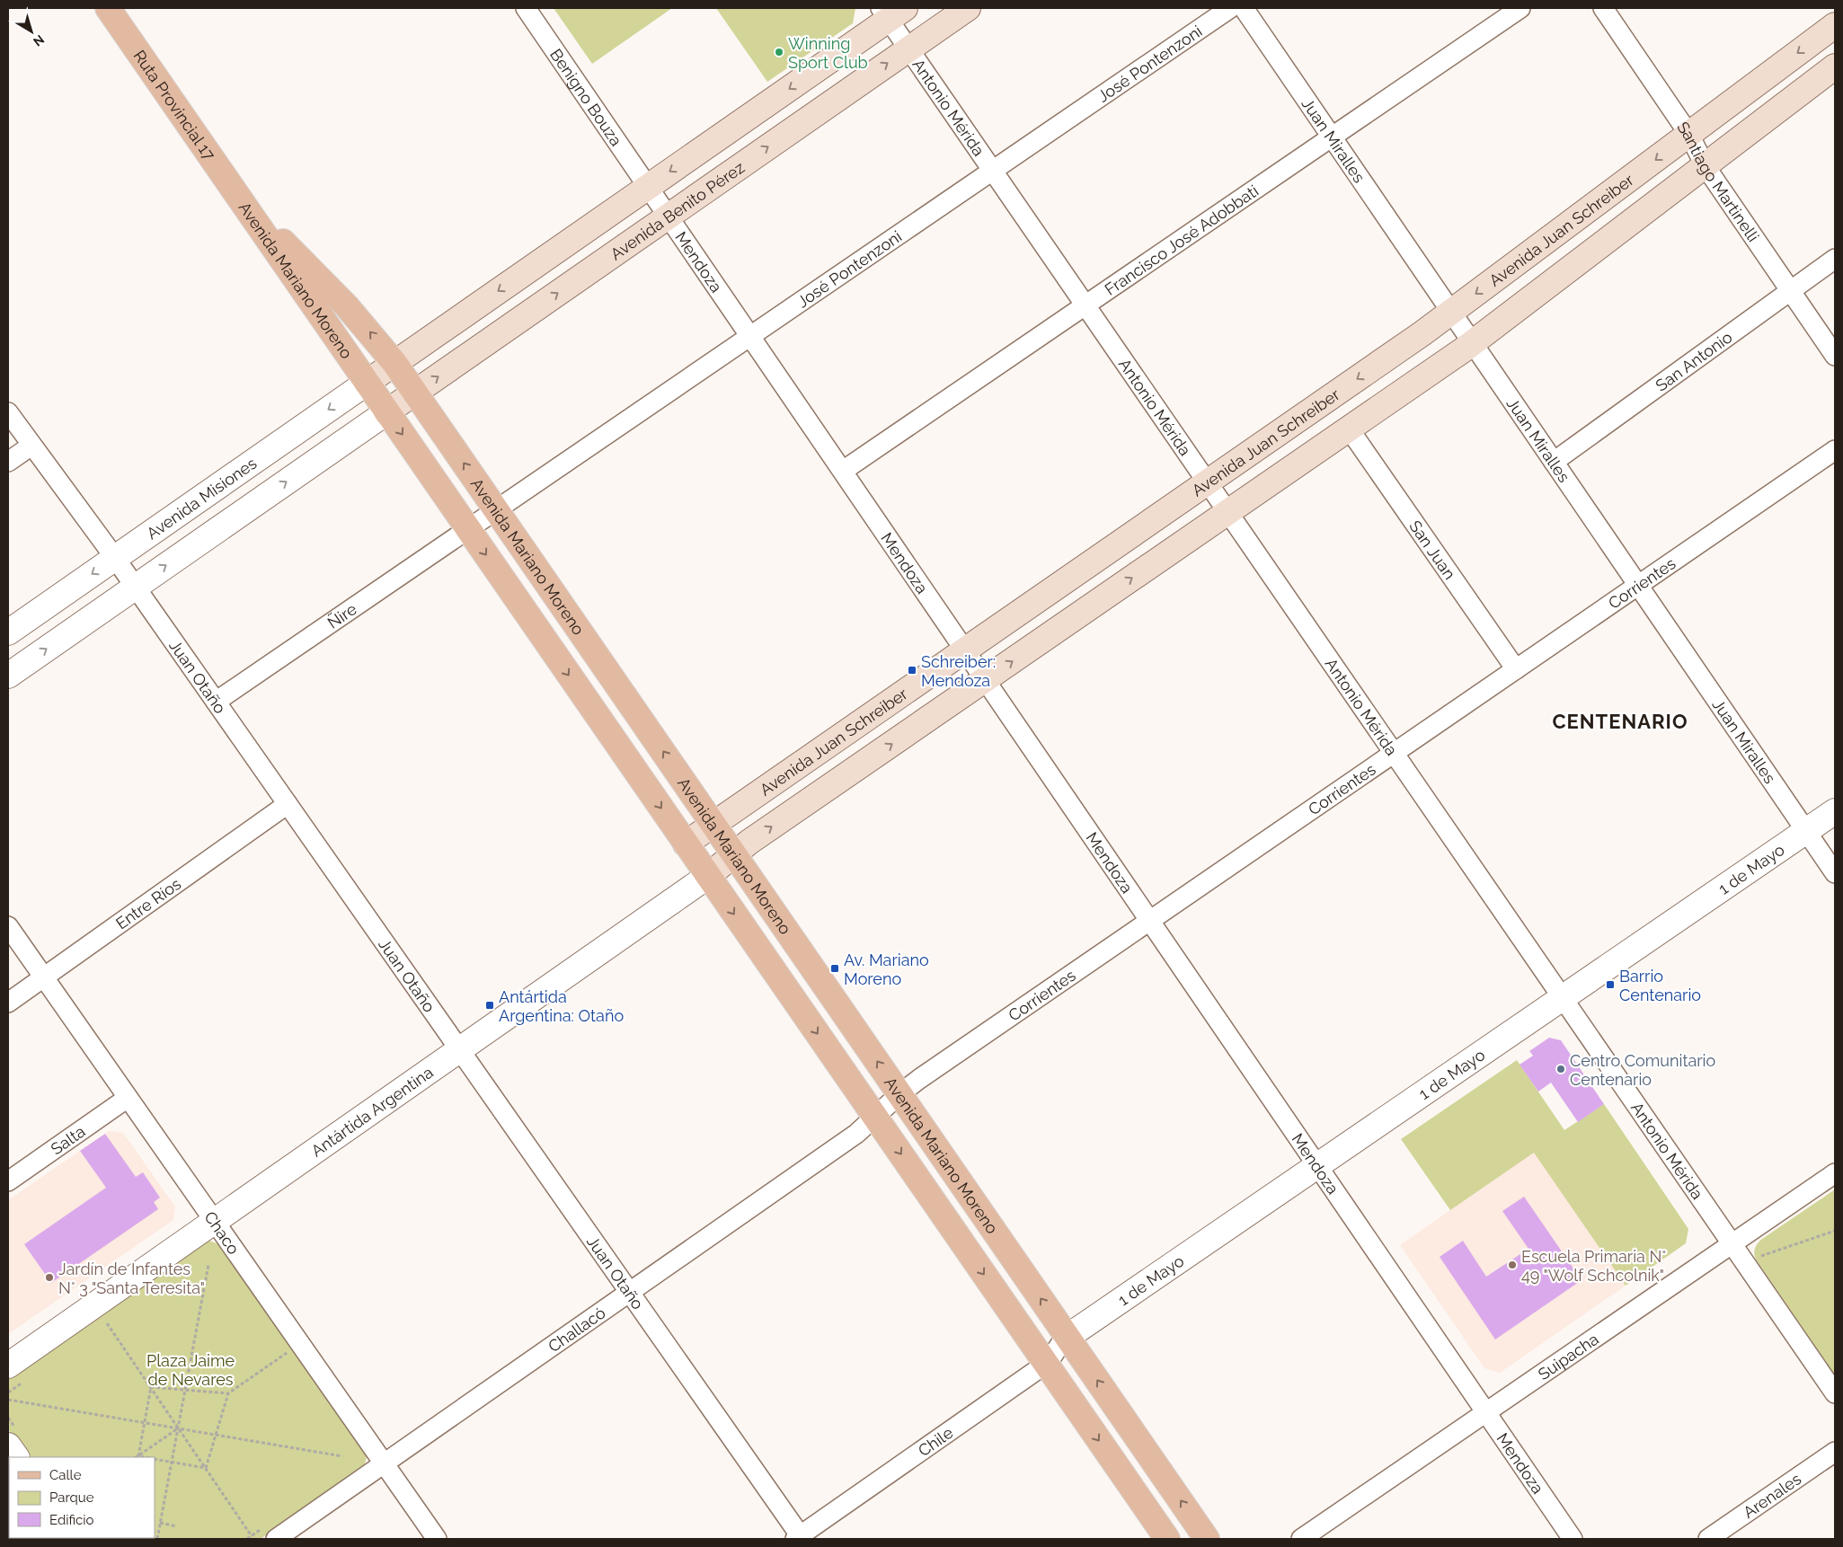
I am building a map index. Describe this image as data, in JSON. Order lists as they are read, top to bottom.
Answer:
{
  "streets": {
    "main road": [
      "Ruta Provincial 17",
      "Avenida Benito Pérez",
      "Avenida Juan Schreiber",
      "Avenida Mariano Moreno",
      "Avenida Misiones",
      "Antártida Argentina"
    ],
    "street": [
      "José Pontenzoni",
      "Benigno Bouza",
      "Antonio Mérida",
      "Juan Miralles",
      "Santiago Martinelli",
      "Francisco José Adobbati",
      "Mendoza",
      "San Antonio",
      "San Juan",
      "Corrientes",
      "Ñire",
      "Juan Otaño",
      "1 de Mayo",
      "Entre Ríos",
      "Salta",
      "Chaco",
      "Challacó",
      "Suipacha",
      "Chile",
      "Arenales"
    ]
  },
  "crossings": [
    ["José Pontenzoni", "Antonio Mérida"],
    ["José Pontenzoni", "Mendoza"],
    ["José Pontenzoni", "Avenida Mariano Moreno"],
    ["José Pontenzoni", "Ñire"],
    ["Benigno Bouza", "Mendoza"],
    ["Ruta Provincial 17", "Avenida Mariano Moreno"],
    ["Antonio Mérida", "Avenida Benito Pérez"],
    ["Antonio Mérida", "Avenida Juan Schreiber"],
    ["Antonio Mérida", "Francisco José Adobbati"],
    ["Antonio Mérida", "Corrientes"],
    ["Antonio Mérida", "1 de Mayo"],
    ["Antonio Mérida", "Suipacha"],
    ["Juan Miralles", "Avenida Juan Schreiber"],
    ["Juan Miralles", "Francisco José Adobbati"],
    ["Juan Miralles", "San Antonio"],
    ["Juan Miralles", "Corrientes"],
    ["Juan Miralles", "1 de Mayo"],
    ["Santiago Martinelli", "Avenida Juan Schreiber"],
    ["Santiago Martinelli", "San Antonio"],
    ["Avenida Benito Pérez", "Mendoza"],
    ["Avenida Benito Pérez", "Avenida Mariano Moreno"],
    ["Avenida Juan Schreiber", "Mendoza"],
    ["Avenida Juan Schreiber", "Avenida Mariano Moreno"],
    ["Francisco José Adobbati", "Mendoza"],
    ["Mendoza", "Corrientes"],
    ["Mendoza", "1 de Mayo"],
    ["Mendoza", "Suipacha"],
    ["Avenida Mariano Moreno", "Avenida Misiones"],
    ["Avenida Mariano Moreno", "Corrientes"],
    ["Avenida Mariano Moreno", "Ñire"],
    ["Avenida Mariano Moreno", "1 de Mayo"],
    ["Avenida Mariano Moreno", "Antártida Argentina"],
    ["Avenida Mariano Moreno", "Challacó"],
    ["Avenida Mariano Moreno", "Chile"],
    ["Avenida Misiones", "Juan Otaño"],
    ["San Juan", "Corrientes"],
    ["Corrientes", "Challacó"],
    ["Ñire", "Juan Otaño"],
    ["Juan Otaño", "Entre Ríos"],
    ["Juan Otaño", "Antártida Argentina"],
    ["Juan Otaño", "Challacó"],
    ["Juan Otaño", "Chile"],
    ["1 de Mayo", "Chile"],
    ["Entre Ríos", "Chaco"],
    ["Antártida Argentina", "Chaco"],
    ["Salta", "Chaco"],
    ["Chaco", "Challacó"]
  ],
  "one_way": ["Avenida Misiones"],
  "districts": ["CENTENARIO"],
  "parks": ["Plaza Jaime de Nevares"],
  "places": {
    "other": [
      "Winning Sport Club",
      "Centro Comunitario Centenario",
      "Escuela Primaria N° 49 \"Wolf Schcolnik\"",
      "Jardín de Infantes N° 3 \"Santa Teresita\""
    ],
    "transit": [
      "Schreiber: Mendoza",
      "Av. Mariano Moreno",
      "Barrio Centenario",
      "Antártida Argentina: Otaño"
    ]
  },
  "legend": ["Calle", "Parque", "Edificio"],
  "north": "bottom right"
}
